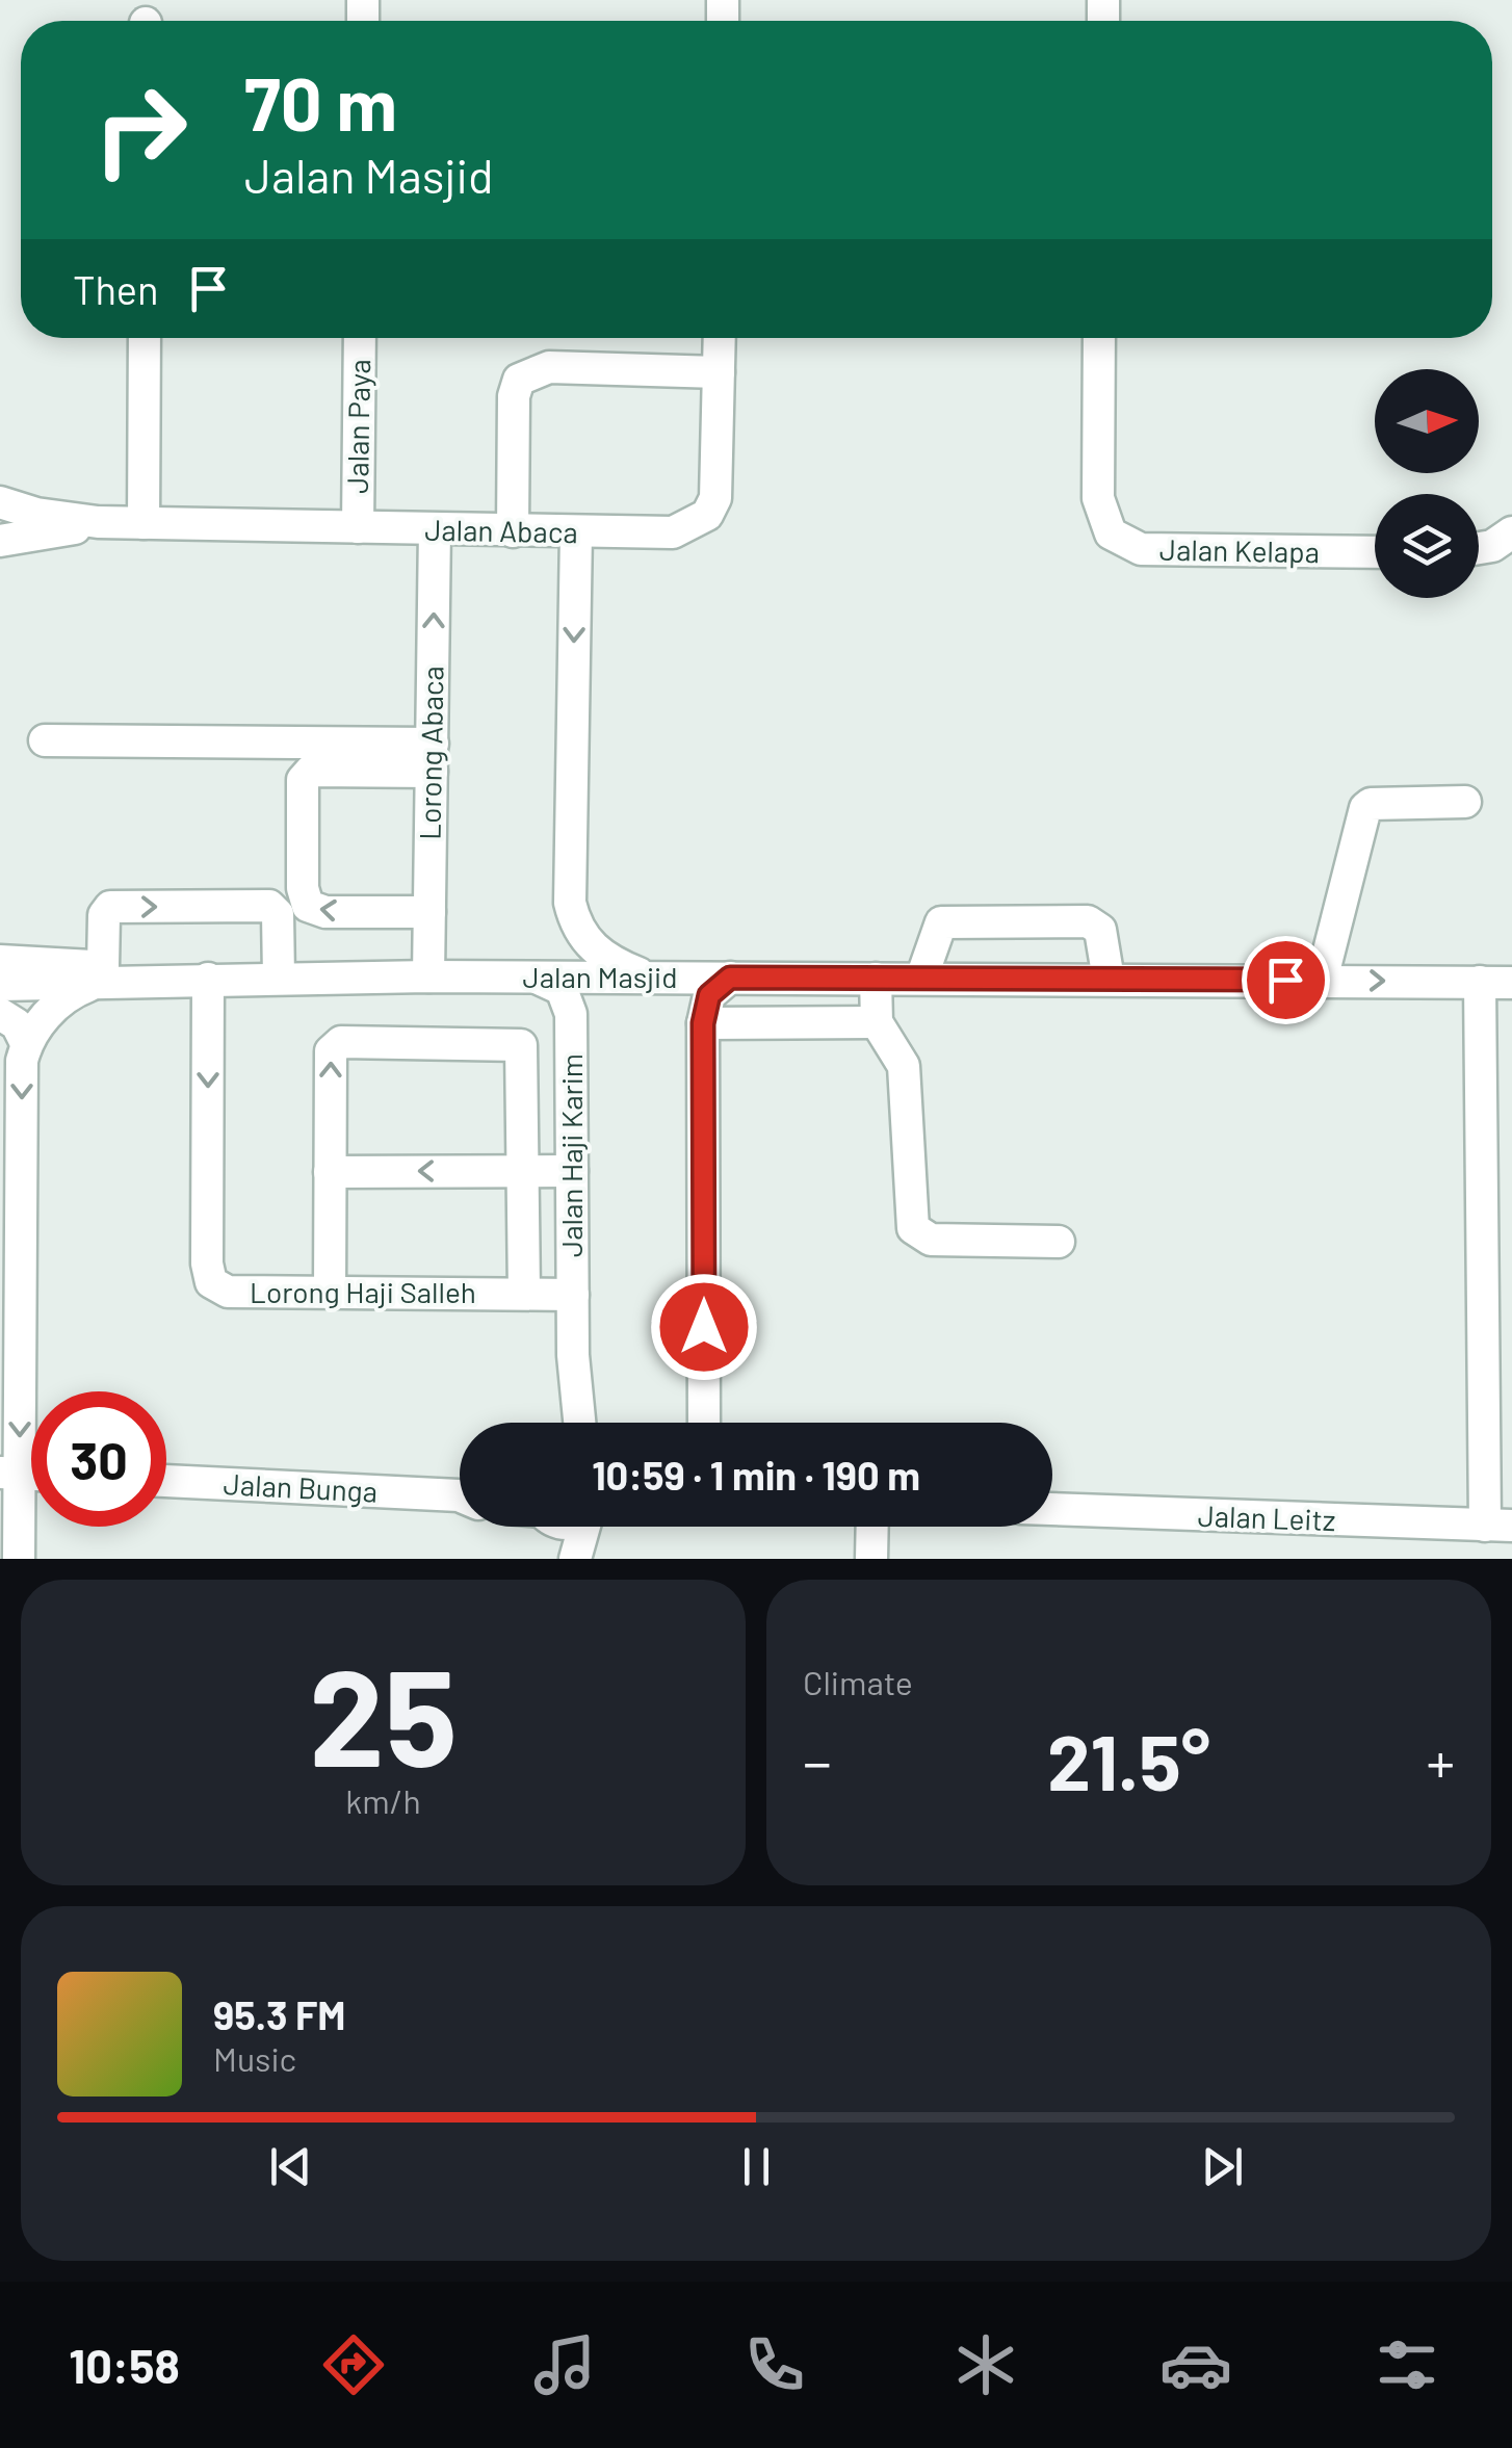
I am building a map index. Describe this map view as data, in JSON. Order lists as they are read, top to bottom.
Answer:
{
  "streets": {
    "street": [
      "Jalan Paya",
      "Jalan Abaca",
      "Jalan Kelapa",
      "Lorong Abaca",
      "Jalan Masjid",
      "Jalan Haji Karim",
      "Lorong Haji Salleh",
      "Jalan Bunga",
      "Jalan Leitz"
    ]
  },
  "crossings": [
    ["Jalan Paya", "Jalan Abaca"],
    ["Jalan Abaca", "Lorong Abaca"],
    ["Lorong Abaca", "Jalan Masjid"],
    ["Jalan Masjid", "Jalan Haji Karim"],
    ["Jalan Masjid", "Lorong Haji Salleh"],
    ["Jalan Haji Karim", "Lorong Haji Salleh"]
  ],
  "north": "right",
  "page": {
    "turn": ["70 m", "Jalan Masjid"],
    "then": "Then",
    "limit": "30",
    "trip": "10:59 · 1 min · 190 m",
    "tile": [
      ["25", "km/h"],
      "Climate"
    ],
    "heat": ["−", "21.5°", "+"],
    "song": ["95.3 FM", "Music"],
    "tabs": "10:58"
  }
}
